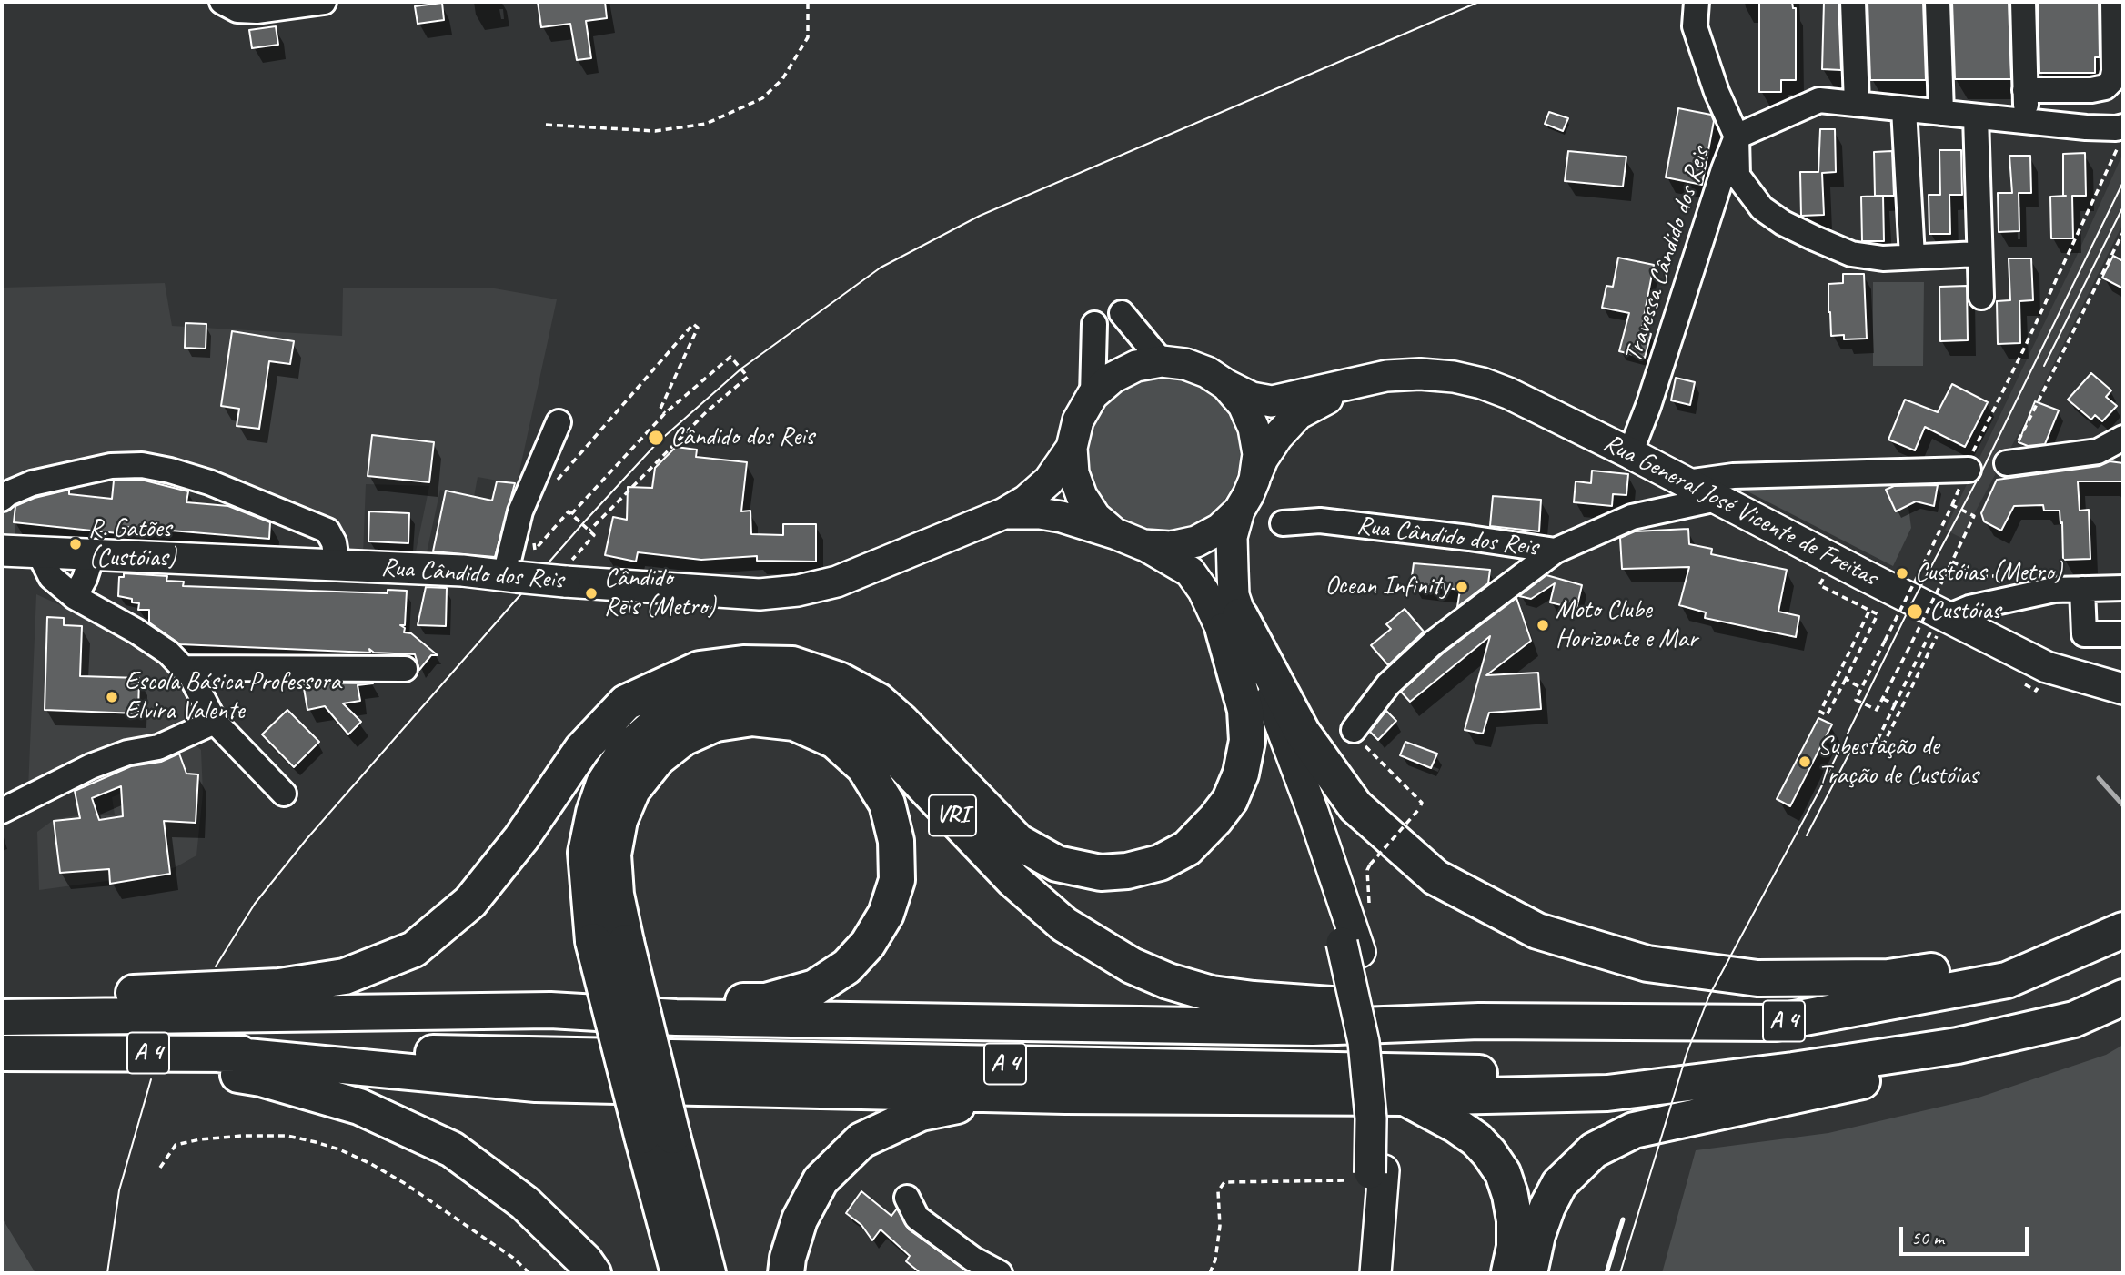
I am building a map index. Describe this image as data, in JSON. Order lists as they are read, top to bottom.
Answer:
{
  "streets": {
    "highway": ["VRI", "A 4"],
    "main road": ["Rua General José Vicente de Freitas", "Rua Cândido dos Reis"],
    "street": ["Travessa Cândido dos Reis"]
  },
  "crossings": [
    ["Travessa Cândido dos Reis", "Rua General José Vicente de Freitas"],
    ["Rua General José Vicente de Freitas", "Rua Cândido dos Reis"],
    ["VRI", "A 4"]
  ],
  "places": [
    "Cândido dos Reis",
    "R. Gatões (Custóias)",
    "Custóias (Metro)",
    "Ocean Infinity",
    "Cândido Reis (Metro)",
    "Custóias",
    "Moto Clube Horizonte e Mar",
    "Escola Básica Professora Elvira Valente",
    "Subestação de Tração de Custóias"
  ],
  "scale_bar": "50 m"
}
